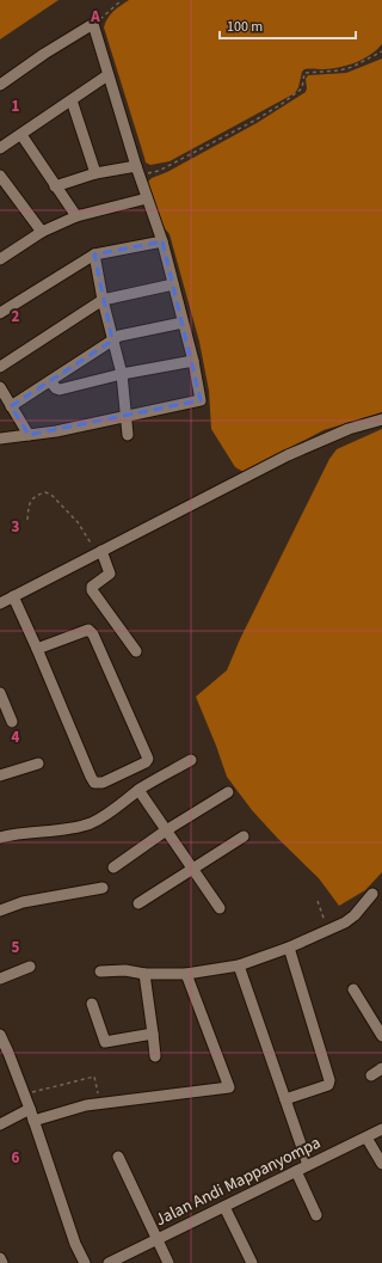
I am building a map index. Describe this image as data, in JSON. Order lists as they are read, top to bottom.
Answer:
{
  "streets": {
    "street": ["Jalan Andi Mappanyompa"]
  },
  "scale_bar": "100 m",
  "grid": {
    "columns": ["A"],
    "rows": [
      "1",
      "2",
      "3",
      "4",
      "5",
      "6"
    ]
  }
}
